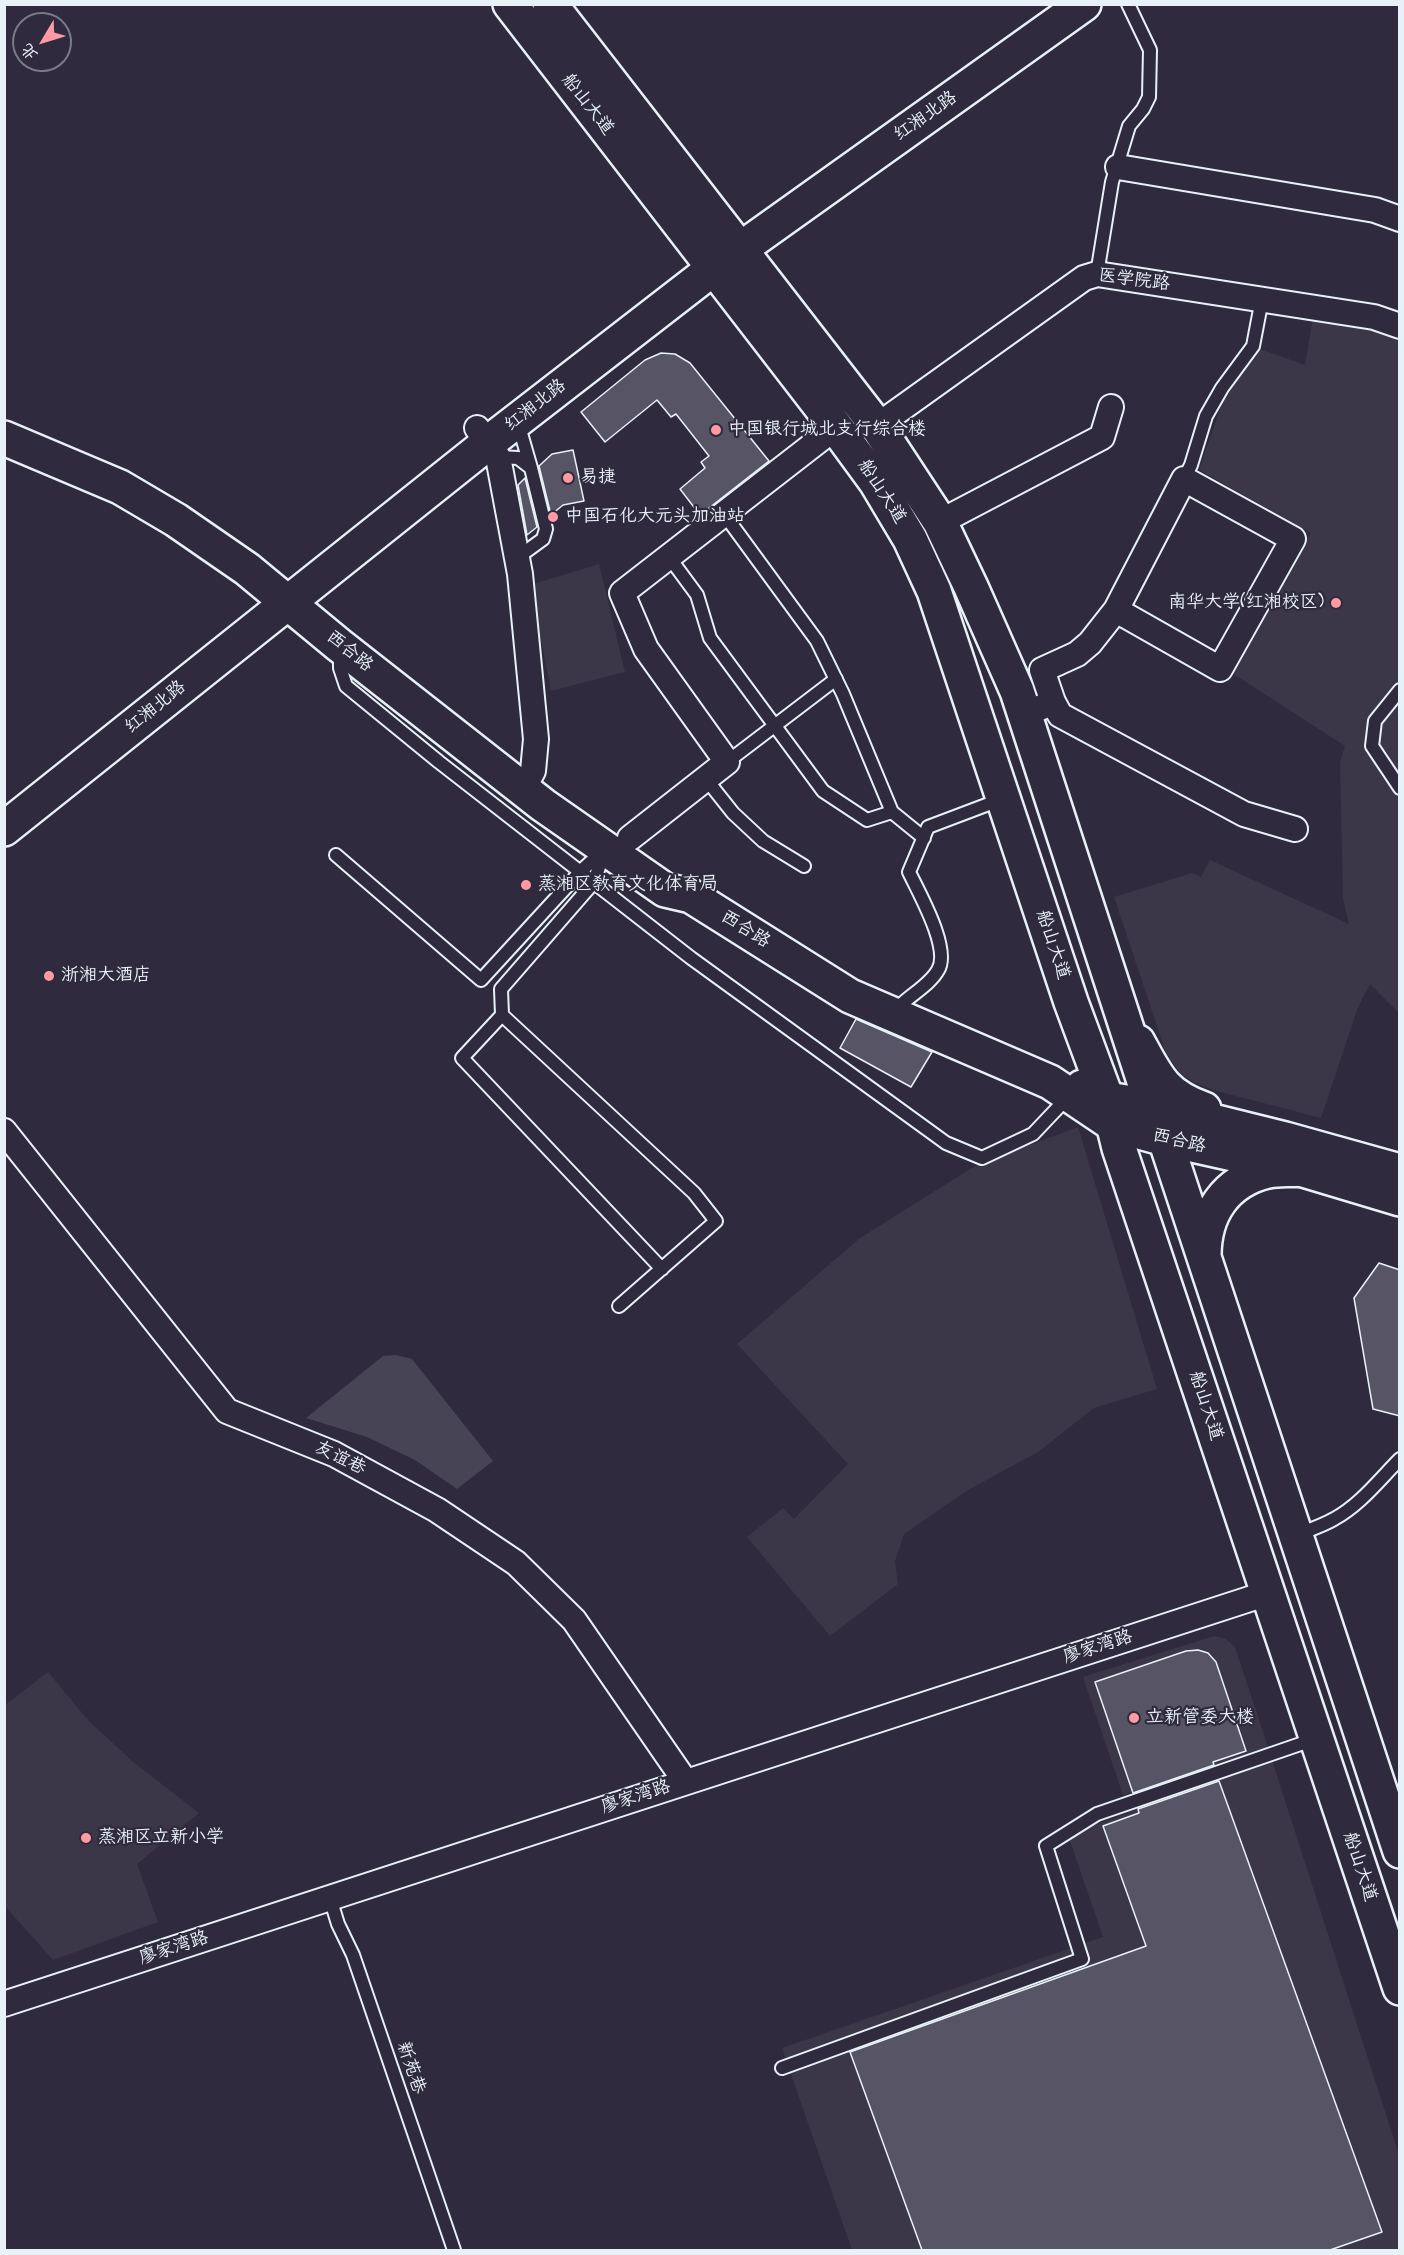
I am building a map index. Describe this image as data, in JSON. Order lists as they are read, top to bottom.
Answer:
{
  "streets": {
    "main road": ["船山大道", "红湘北路", "西合路"],
    "street": ["医学院路", "友谊巷", "廖家湾路"],
    "lane": ["新苑巷"]
  },
  "crossings": [
    ["船山大道", "红湘北路"],
    ["船山大道", "医学院路"],
    ["船山大道", "西合路"],
    ["船山大道", "廖家湾路"],
    ["红湘北路", "西合路"],
    ["友谊巷", "廖家湾路"],
    ["廖家湾路", "新苑巷"]
  ],
  "places": [
    "中国银行城北支行综合楼",
    "易捷",
    "中国石化大元头加油站",
    "南华大学(红湘校区)",
    "蒸湘区教育文化体育局",
    "浙湘大酒店",
    "立新管委大楼",
    "蒸湘区立新小学"
  ],
  "north": "bottom left"
}
